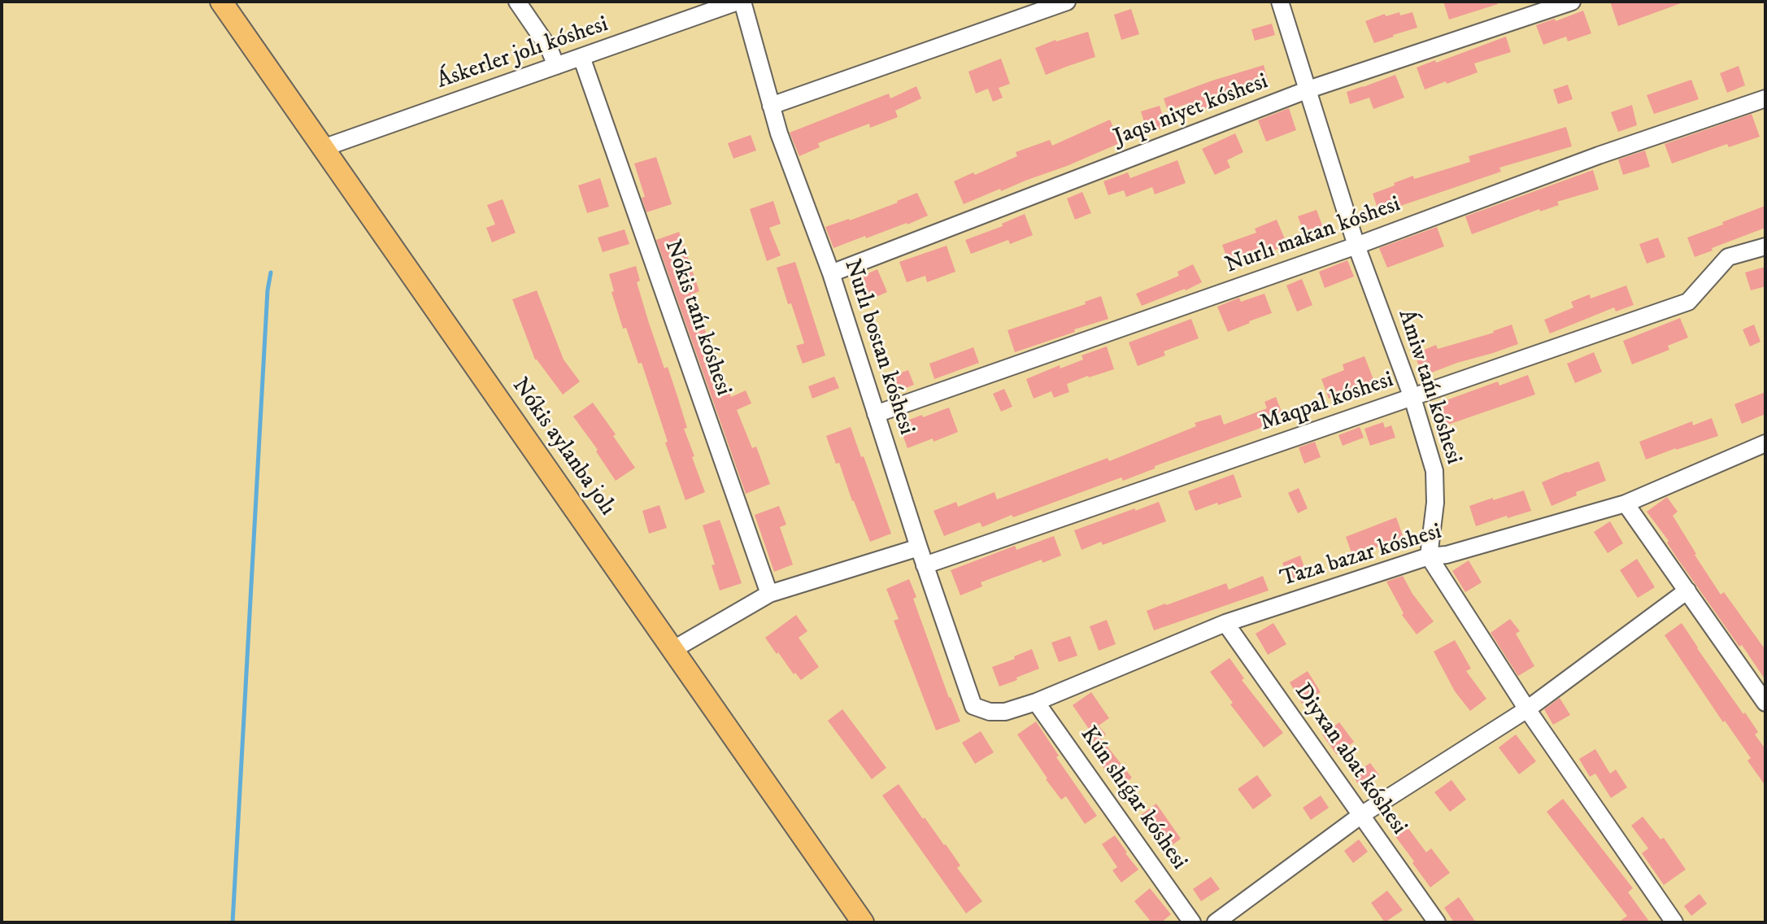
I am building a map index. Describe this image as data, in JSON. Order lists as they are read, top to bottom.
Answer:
{
  "streets": {
    "main road": ["Nókis aylanba jolı"],
    "street": [
      "Áskerler jolı kóshesi",
      "Jaqsı niyet kóshesi",
      "Nurlı makan kóshesi",
      "Nókis tańı kóshesi",
      "Nurlı bostan kóshesi",
      "Ámiw tańı kóshesi",
      "Maqpal kóshesi",
      "Taza bazar kóshesi",
      "Diyxan abat kóshesi",
      "Kún shıǵar kóshesi"
    ]
  },
  "crossings": [
    ["Áskerler jolı kóshesi", "Nókis tańı kóshesi"],
    ["Áskerler jolı kóshesi", "Nurlı bostan kóshesi"],
    ["Áskerler jolı kóshesi", "Nókis aylanba jolı"],
    ["Jaqsı niyet kóshesi", "Nurlı bostan kóshesi"],
    ["Jaqsı niyet kóshesi", "Ámiw tańı kóshesi"],
    ["Nurlı makan kóshesi", "Nurlı bostan kóshesi"],
    ["Nurlı makan kóshesi", "Ámiw tańı kóshesi"],
    ["Nurlı bostan kóshesi", "Maqpal kóshesi"],
    ["Nurlı bostan kóshesi", "Taza bazar kóshesi"],
    ["Ámiw tańı kóshesi", "Maqpal kóshesi"],
    ["Ámiw tańı kóshesi", "Taza bazar kóshesi"],
    ["Taza bazar kóshesi", "Diyxan abat kóshesi"],
    ["Taza bazar kóshesi", "Kún shıǵar kóshesi"]
  ]
}
